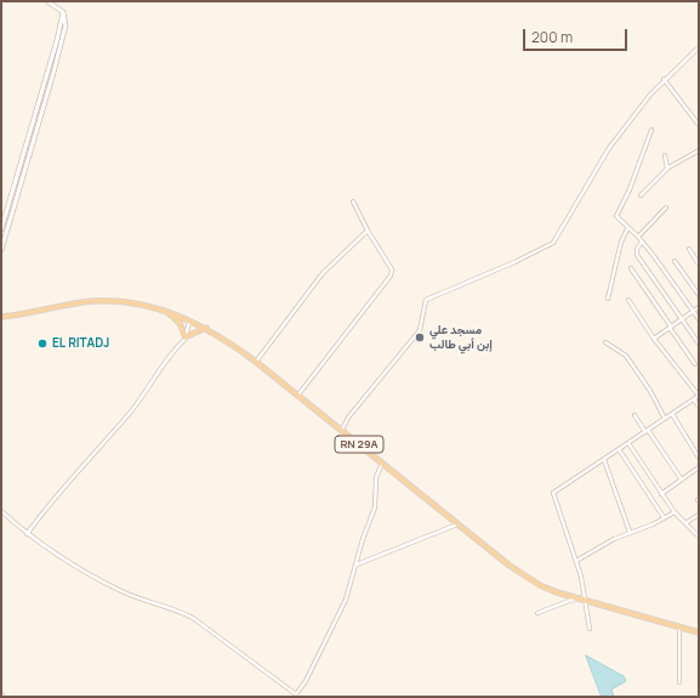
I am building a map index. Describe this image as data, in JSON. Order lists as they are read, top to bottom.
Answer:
{
  "streets": {
    "main road": ["RN 29A"]
  },
  "places": ["مسجد علي إبن أبي طالب", "EL RITADJ"],
  "scale_bar": "200 m"
}
